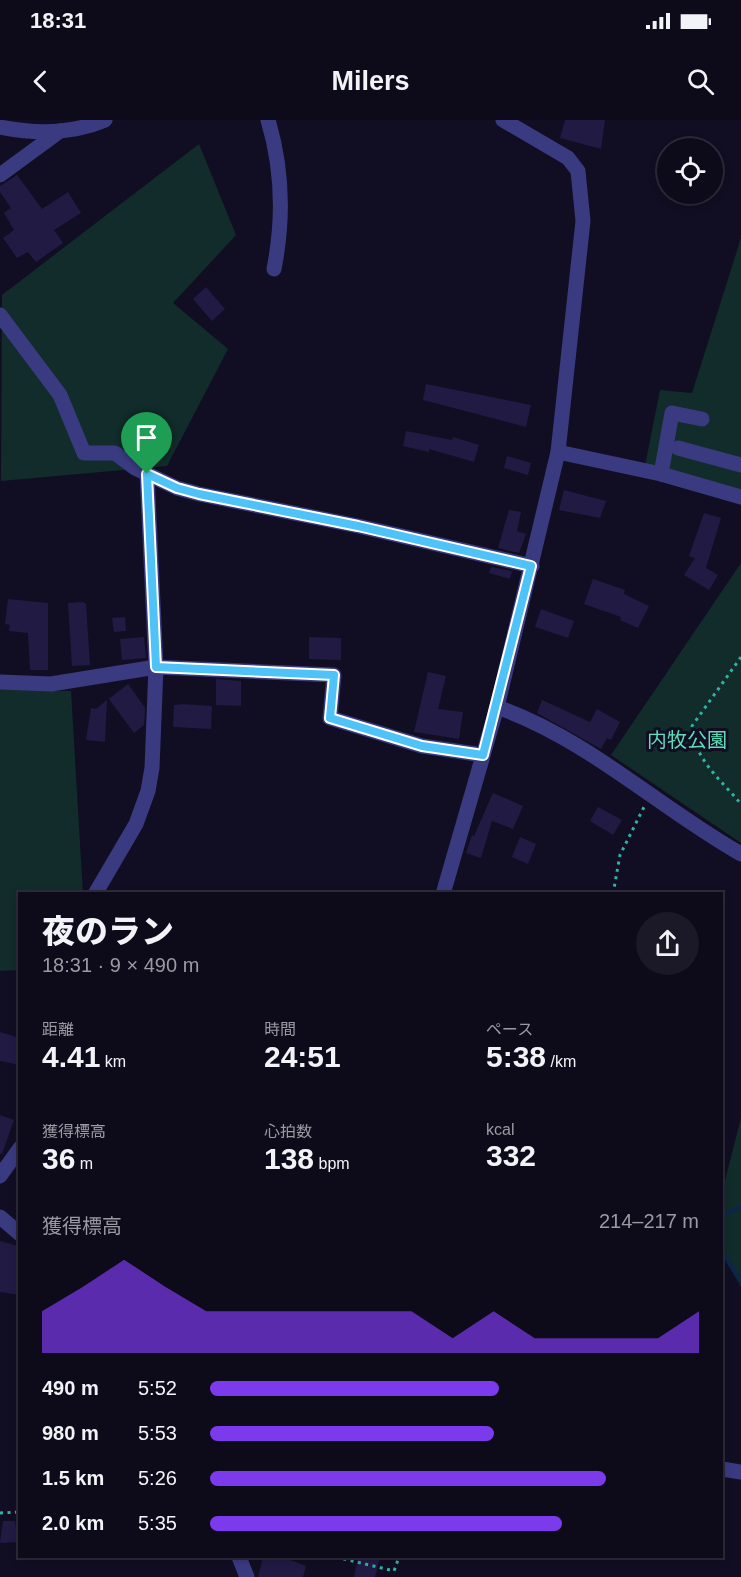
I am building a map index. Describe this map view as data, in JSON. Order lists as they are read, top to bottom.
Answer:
{
  "parks": ["内牧公園"],
  "page": {
    "status": "18:31",
    "header": "Milers",
    "heading": ["夜のラン", "18:31 · 9 × 490 m"],
    "stats": [
      ["距離", "4.41 km"],
      ["時間", "24:51"],
      ["ペース", "5:38 /km"],
      ["獲得標高", "36 m"],
      ["心拍数", "138 bpm"],
      ["kcal", "332"]
    ],
    "chart": ["獲得標高", "214–217 m"],
    "list": [
      {
        "name": "490 m",
        "note": "5:52"
      },
      {
        "name": "980 m",
        "note": "5:53"
      },
      {
        "name": "1.5 km",
        "note": "5:26"
      },
      {
        "name": "2.0 km",
        "note": "5:35"
      }
    ]
  }
}
